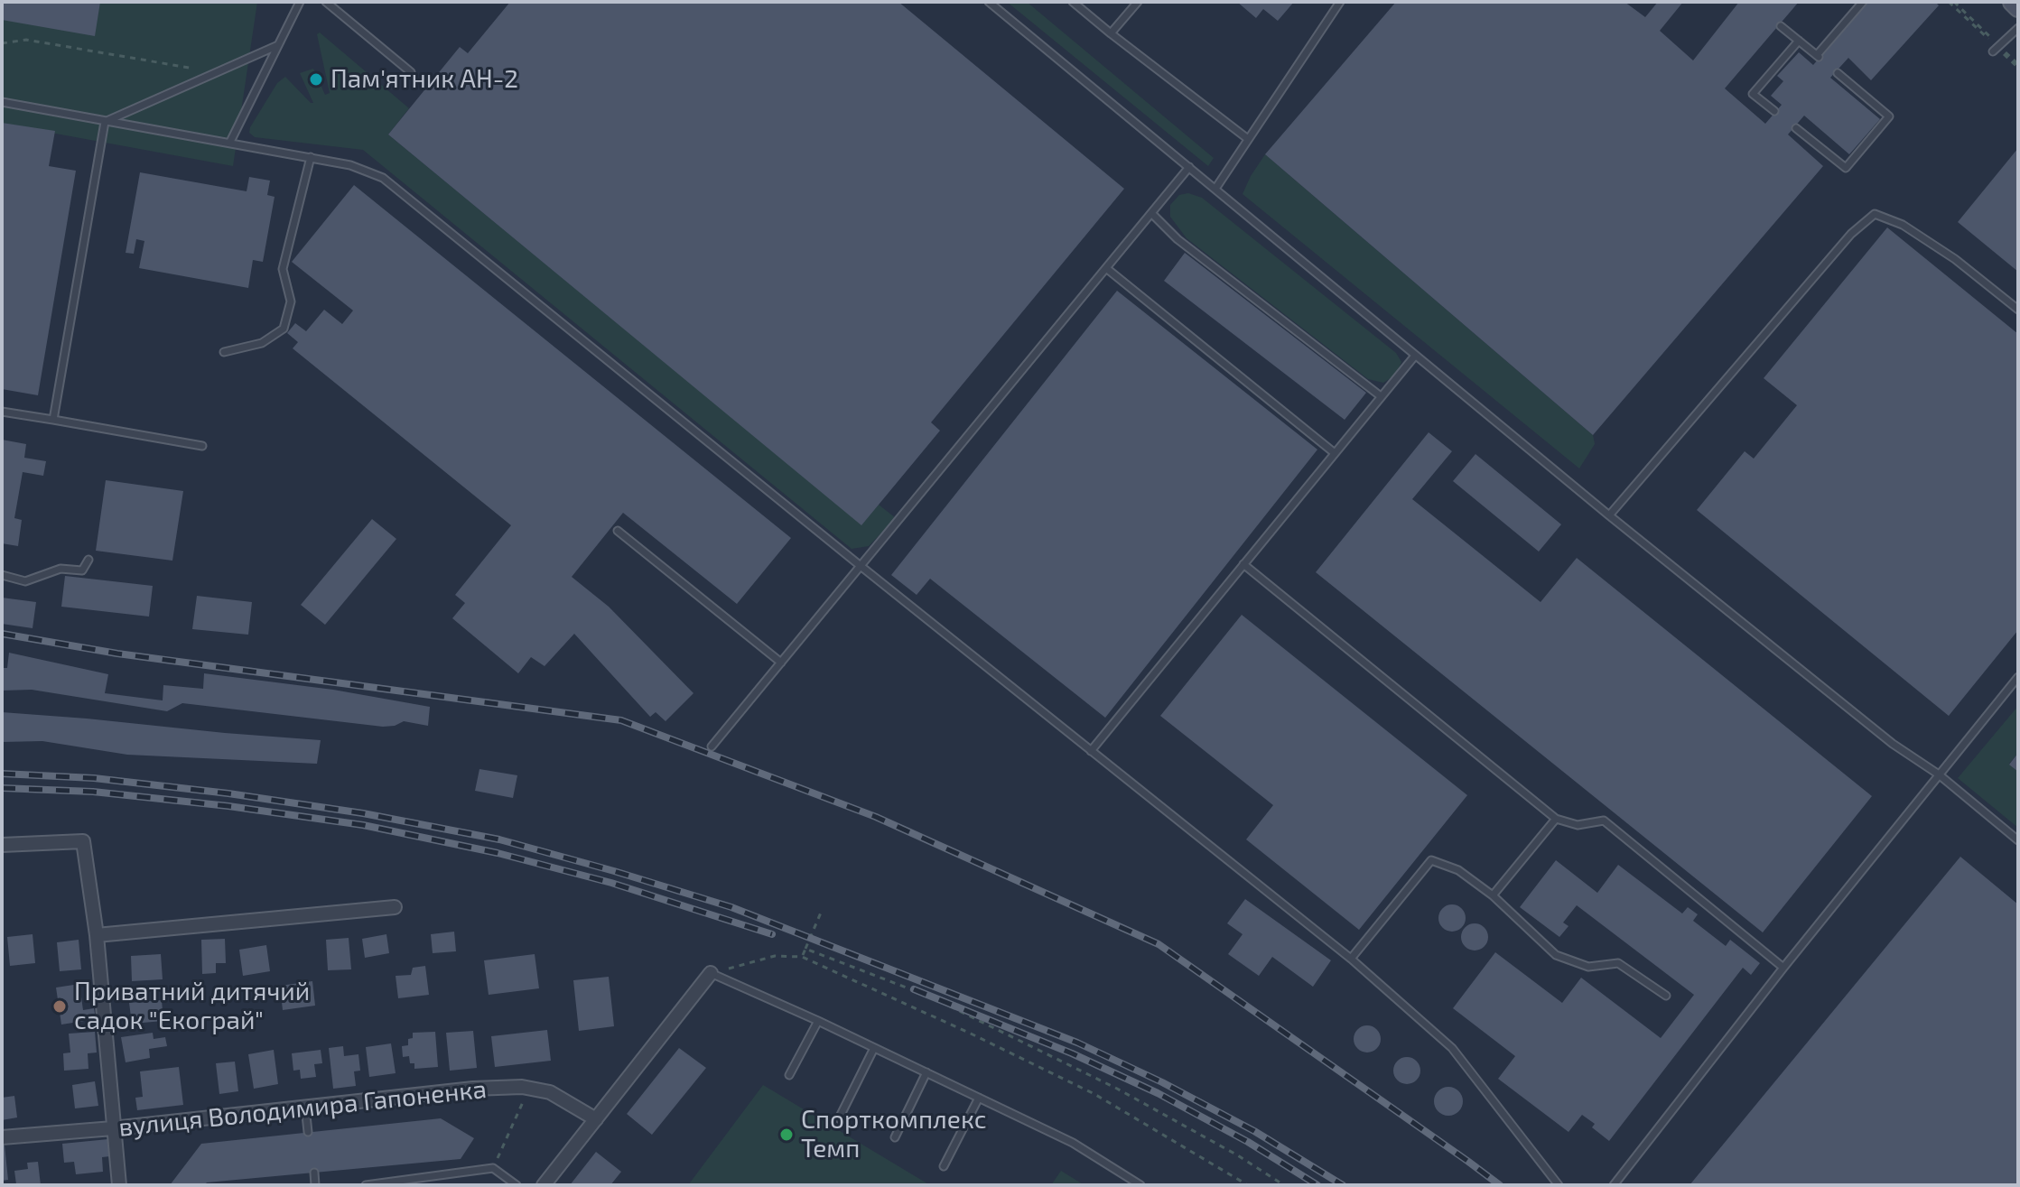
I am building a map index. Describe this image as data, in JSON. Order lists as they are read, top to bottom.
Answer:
{
  "streets": {
    "street": ["вулиця Володимира Гапоненка"]
  },
  "places": ["Пам'ятник АН-2", "Приватний дитячий садок \"Екограй\"", "Спорткомплекс Темп"]
}
